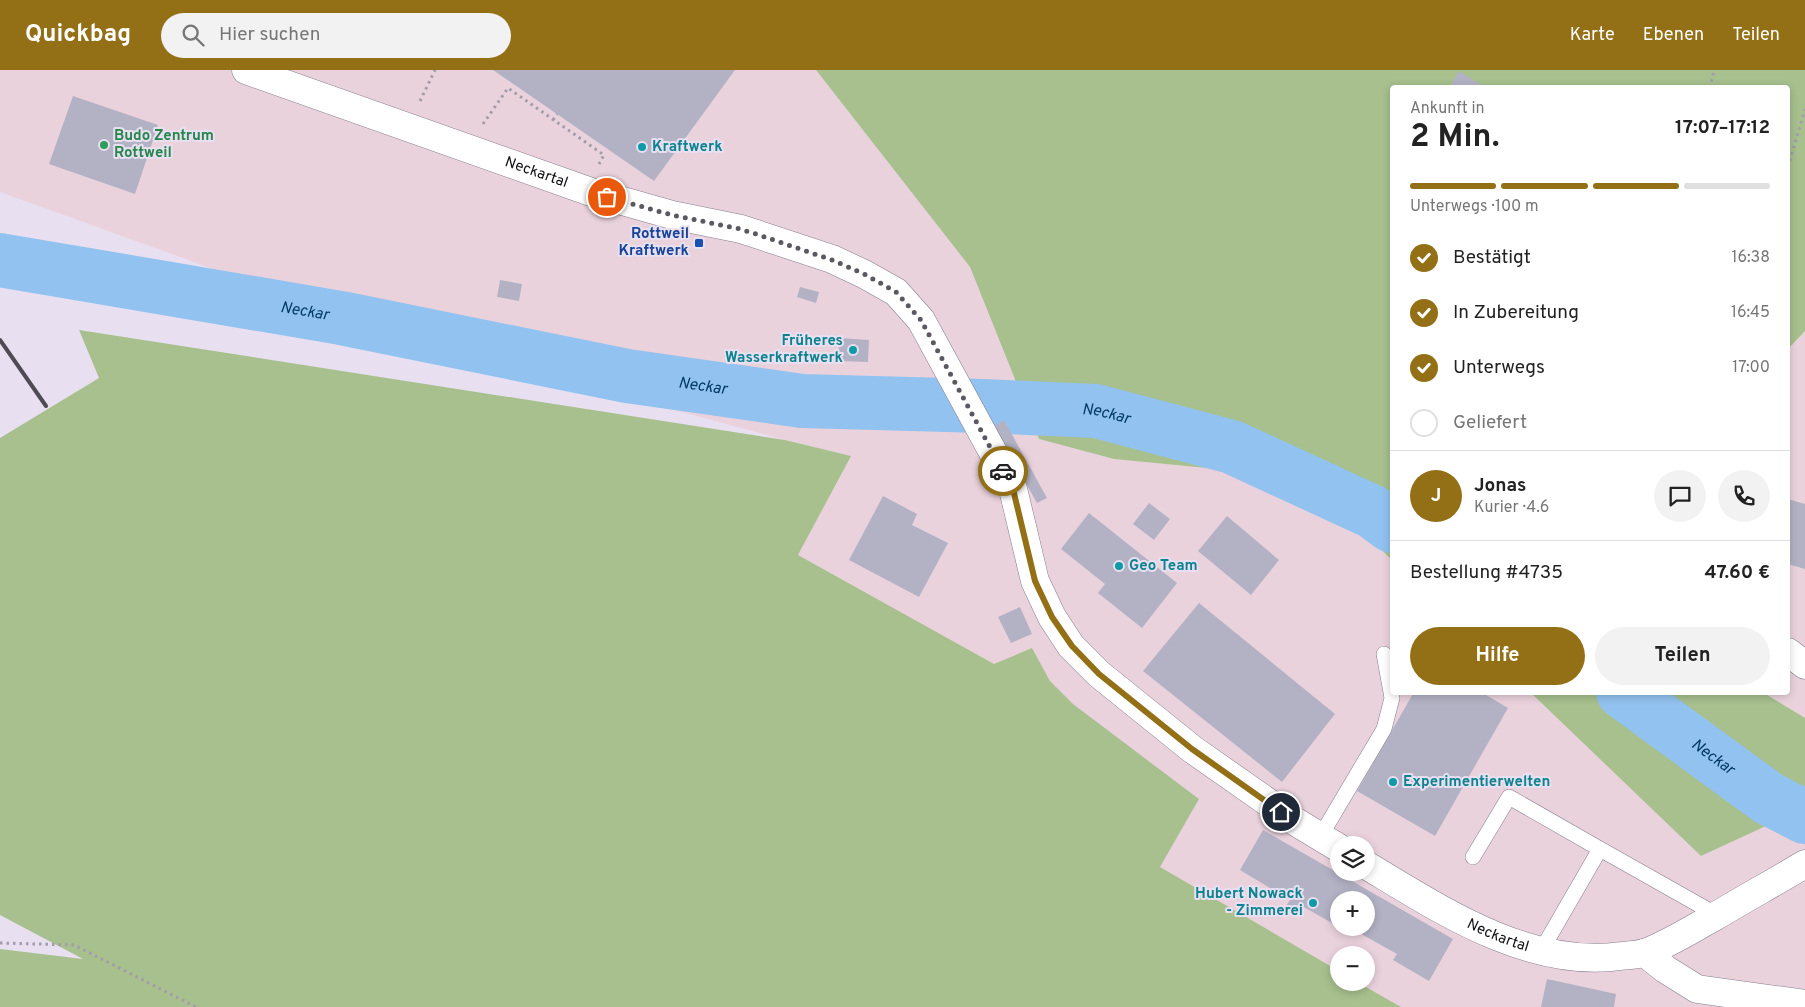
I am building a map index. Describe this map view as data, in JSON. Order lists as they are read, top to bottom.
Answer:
{
  "streets": {
    "street": ["Neckartal"]
  },
  "water": ["Neckar"],
  "places": {
    "other": [
      "Budo Zentrum Rottweil",
      "Kraftwerk",
      "Früheres Wasserkraftwerk",
      "Geo Team",
      "Experimentierwelten",
      "Hubert Nowack - Zimmerei"
    ],
    "transit": ["Rottweil Kraftwerk"]
  },
  "page": {
    "header": "Quickbag",
    "search": "Hier suchen",
    "nav": ["Karte", "Ebenen", "Teilen"],
    "heading": ["2 Min.", "Ankunft in", "17:07–17:12"],
    "panel": [
      "Jonas",
      "Kurier · 4.6",
      "Bestellung #4735",
      "47.60 €"
    ],
    "bar": "Unterwegs · 100 m",
    "list": [
      ["Bestätigt", "16:38"],
      ["In Zubereitung", "16:45"],
      ["Unterwegs", "17:00"],
      "Geliefert"
    ],
    "round": "J",
    "buttons": ["Hilfe", "Teilen"],
    "map_buttons": ["+", "−"]
  }
}
